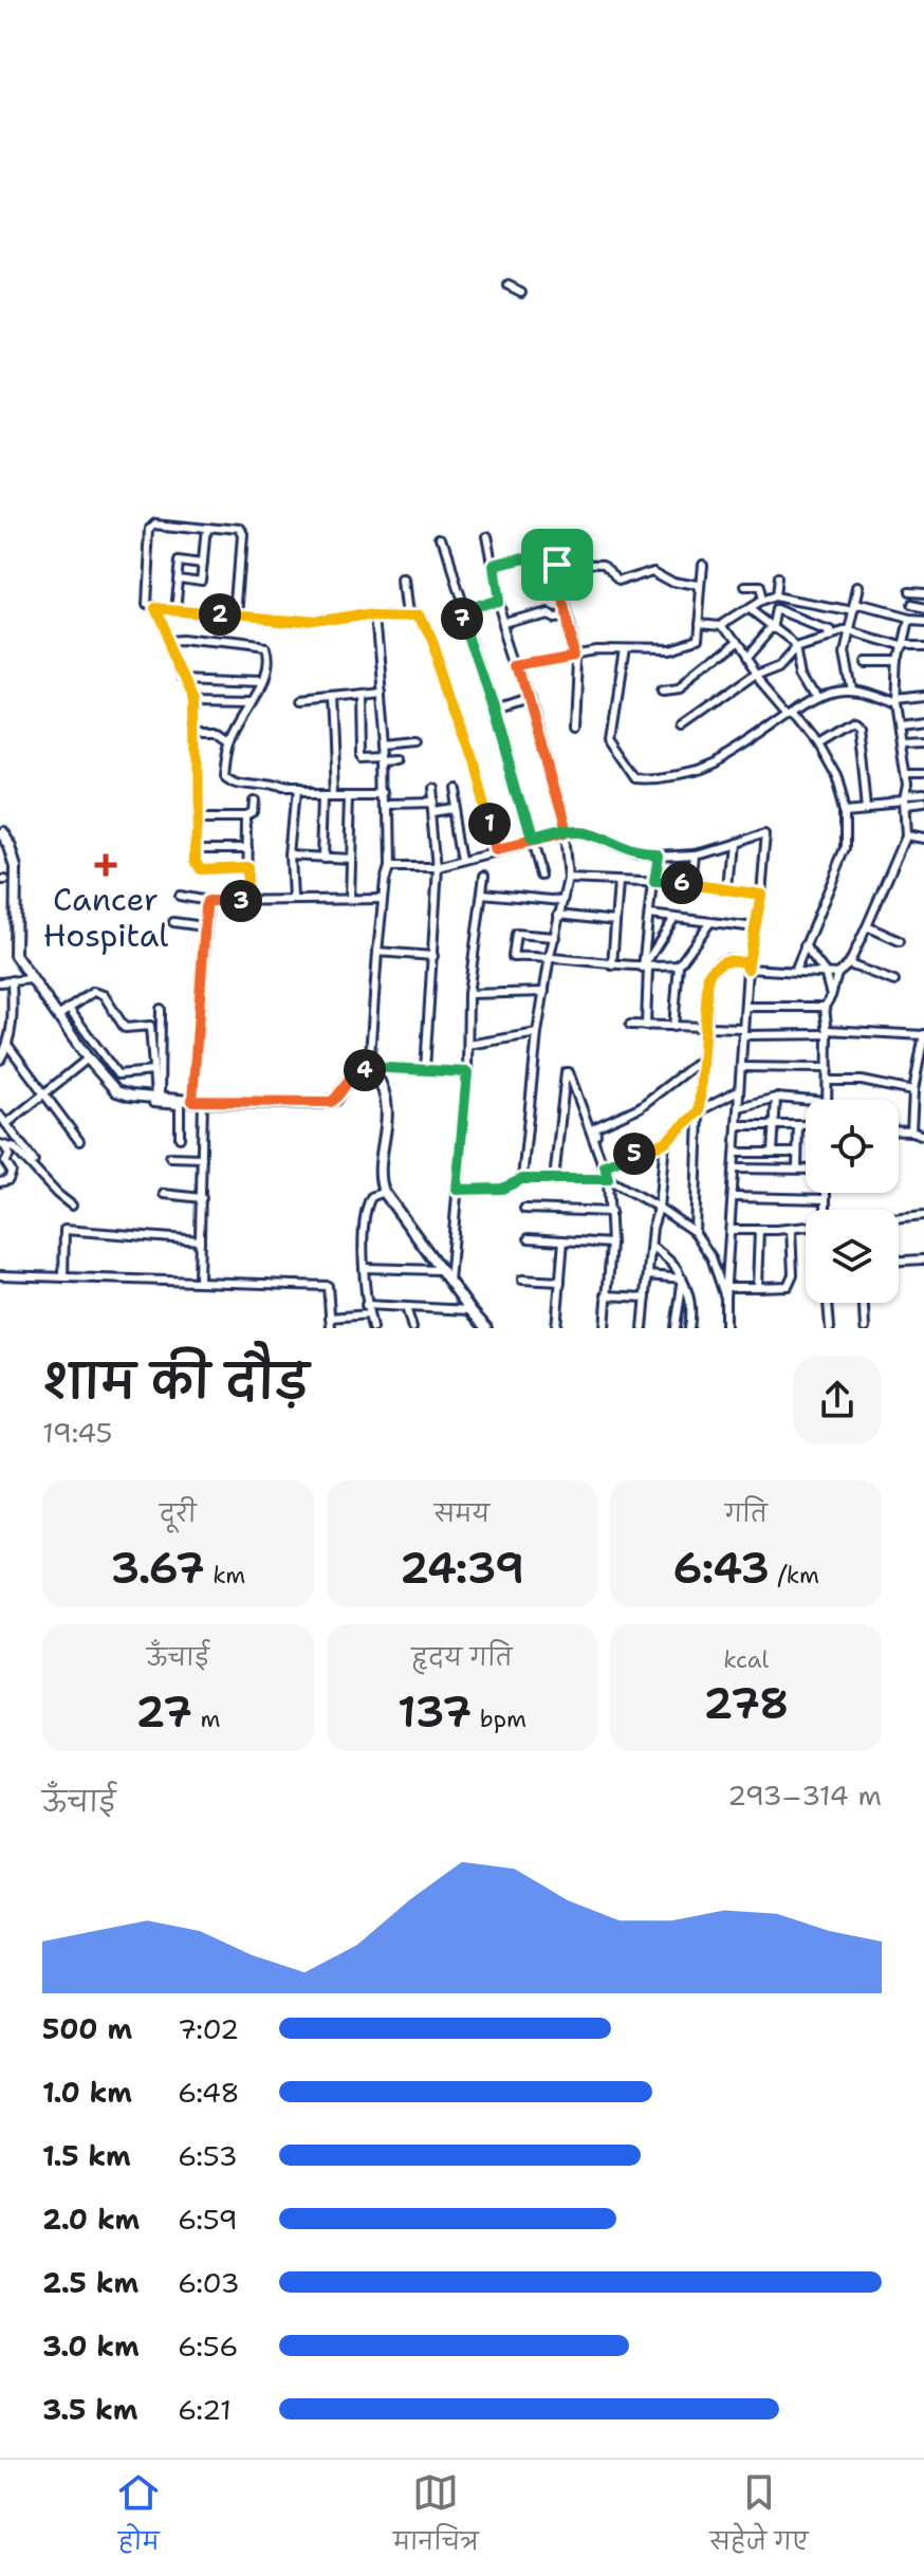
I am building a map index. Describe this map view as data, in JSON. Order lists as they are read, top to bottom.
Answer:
{
  "places": {
    "health": ["Cancer Hospital"]
  },
  "page": {
    "pins": [
      "2",
      "7",
      "1",
      "6",
      "3",
      "4",
      "5"
    ],
    "heading": ["शाम की दौड़", "19:45"],
    "stats": [
      ["दूरी", "3.67 km"],
      ["समय", "24:39"],
      ["गति", "6:43 /km"],
      ["ऊँचाई", "27 m"],
      ["हृदय गति", "137 bpm"],
      ["kcal", "278"]
    ],
    "chart": ["ऊँचाई", "293–314 m"],
    "list": [
      {
        "name": "500 m",
        "note": "7:02"
      },
      {
        "name": "1.0 km",
        "note": "6:48"
      },
      {
        "name": "1.5 km",
        "note": "6:53"
      },
      {
        "name": "2.0 km",
        "note": "6:59"
      },
      {
        "name": "2.5 km",
        "note": "6:03"
      },
      {
        "name": "3.0 km",
        "note": "6:56"
      },
      {
        "name": "3.5 km",
        "note": "6:21"
      }
    ],
    "tabs": ["होम", "मानचित्र", "सहेजे गए"]
  }
}
